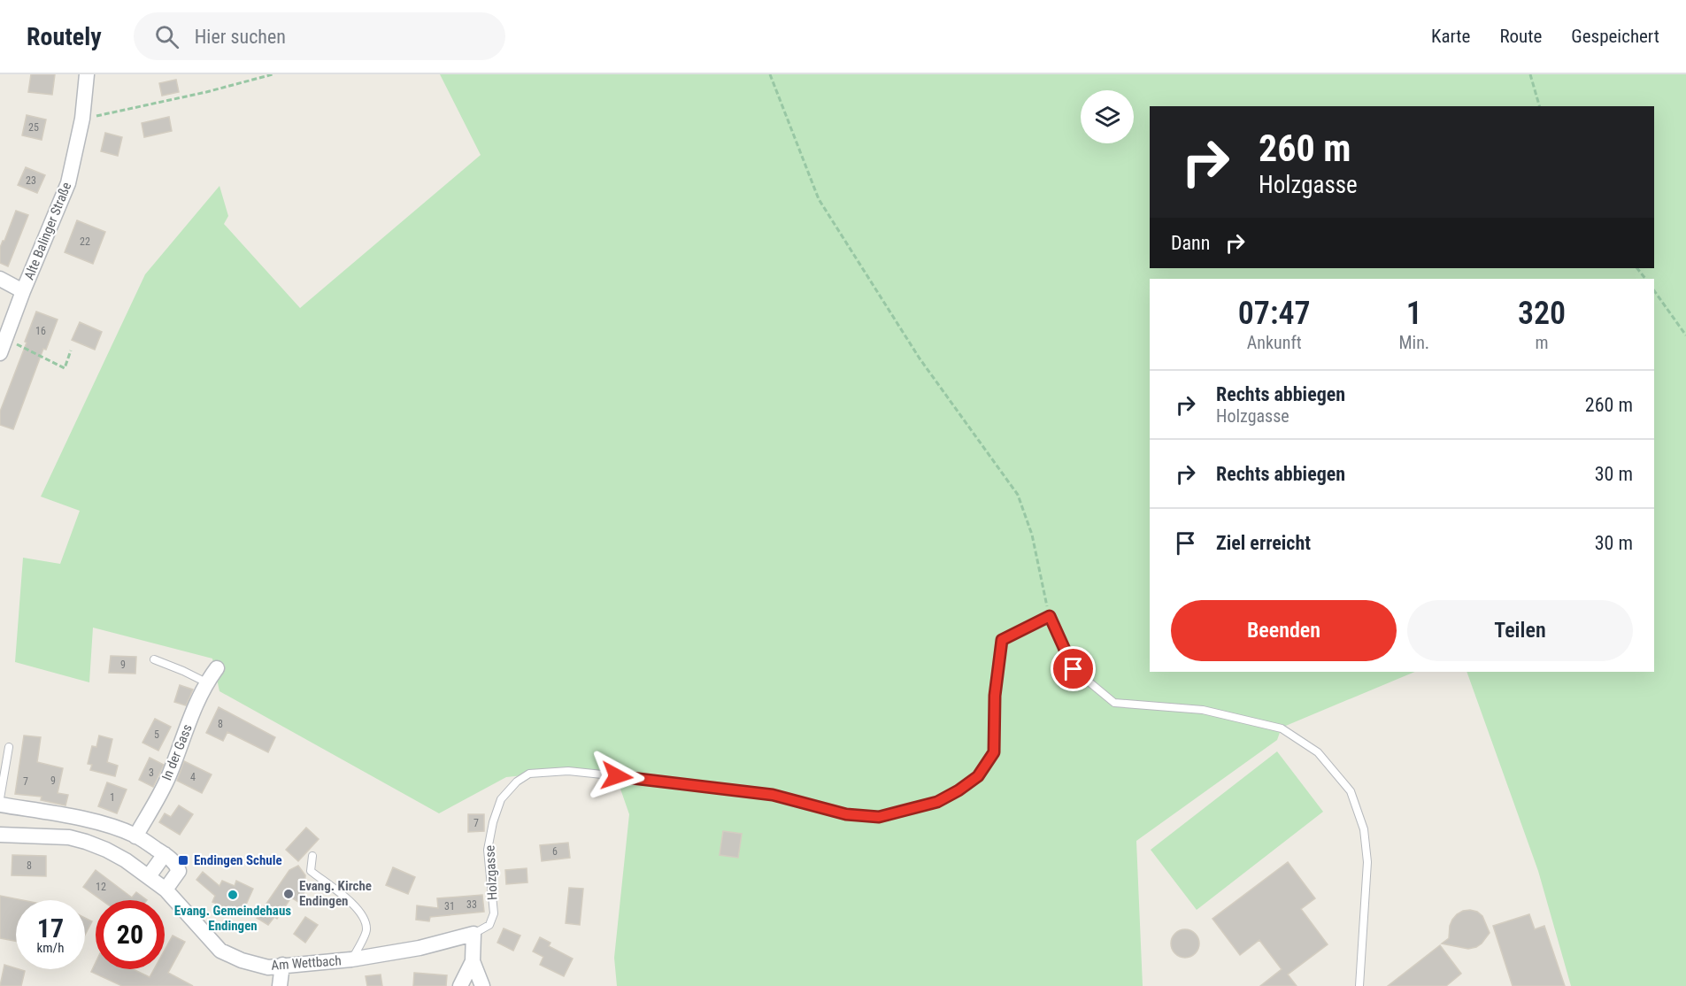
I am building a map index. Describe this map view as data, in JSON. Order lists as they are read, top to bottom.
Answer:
{
  "streets": {
    "street": ["Alte Balinger Straße", "In der Gass", "Am Wettbach"],
    "lane": ["Holzgasse"]
  },
  "crossings": [
    ["Holzgasse", "Am Wettbach"]
  ],
  "places": {
    "transit": ["Endingen Schule"],
    "other": ["Evang. Kirche Endingen", "Evang. Gemeindehaus Endingen"]
  },
  "house_numbers": [
    "25",
    "23",
    "22",
    "16",
    "9",
    "8",
    "5",
    "3",
    "4",
    "9",
    "7",
    "1",
    "7",
    "6",
    "8",
    "12",
    "33",
    "31"
  ],
  "page": {
    "header": "Routely",
    "search": "Hier suchen",
    "nav": ["Karte", "Route", "Gespeichert"],
    "turn": ["260 m", "Holzgasse"],
    "then": "Dann",
    "eta": [
      "07:47",
      "Ankunft",
      "1",
      "Min.",
      "320",
      "m"
    ],
    "list": [
      {
        "name": "Rechts abbiegen",
        "note": "Holzgasse",
        "value": "260 m"
      },
      {
        "name": "Rechts abbiegen",
        "value": "30 m"
      },
      {
        "name": "Ziel erreicht",
        "value": "30 m"
      }
    ],
    "buttons": ["Beenden", "Teilen"],
    "speed": "17 km/h",
    "limit": "20"
  }
}
